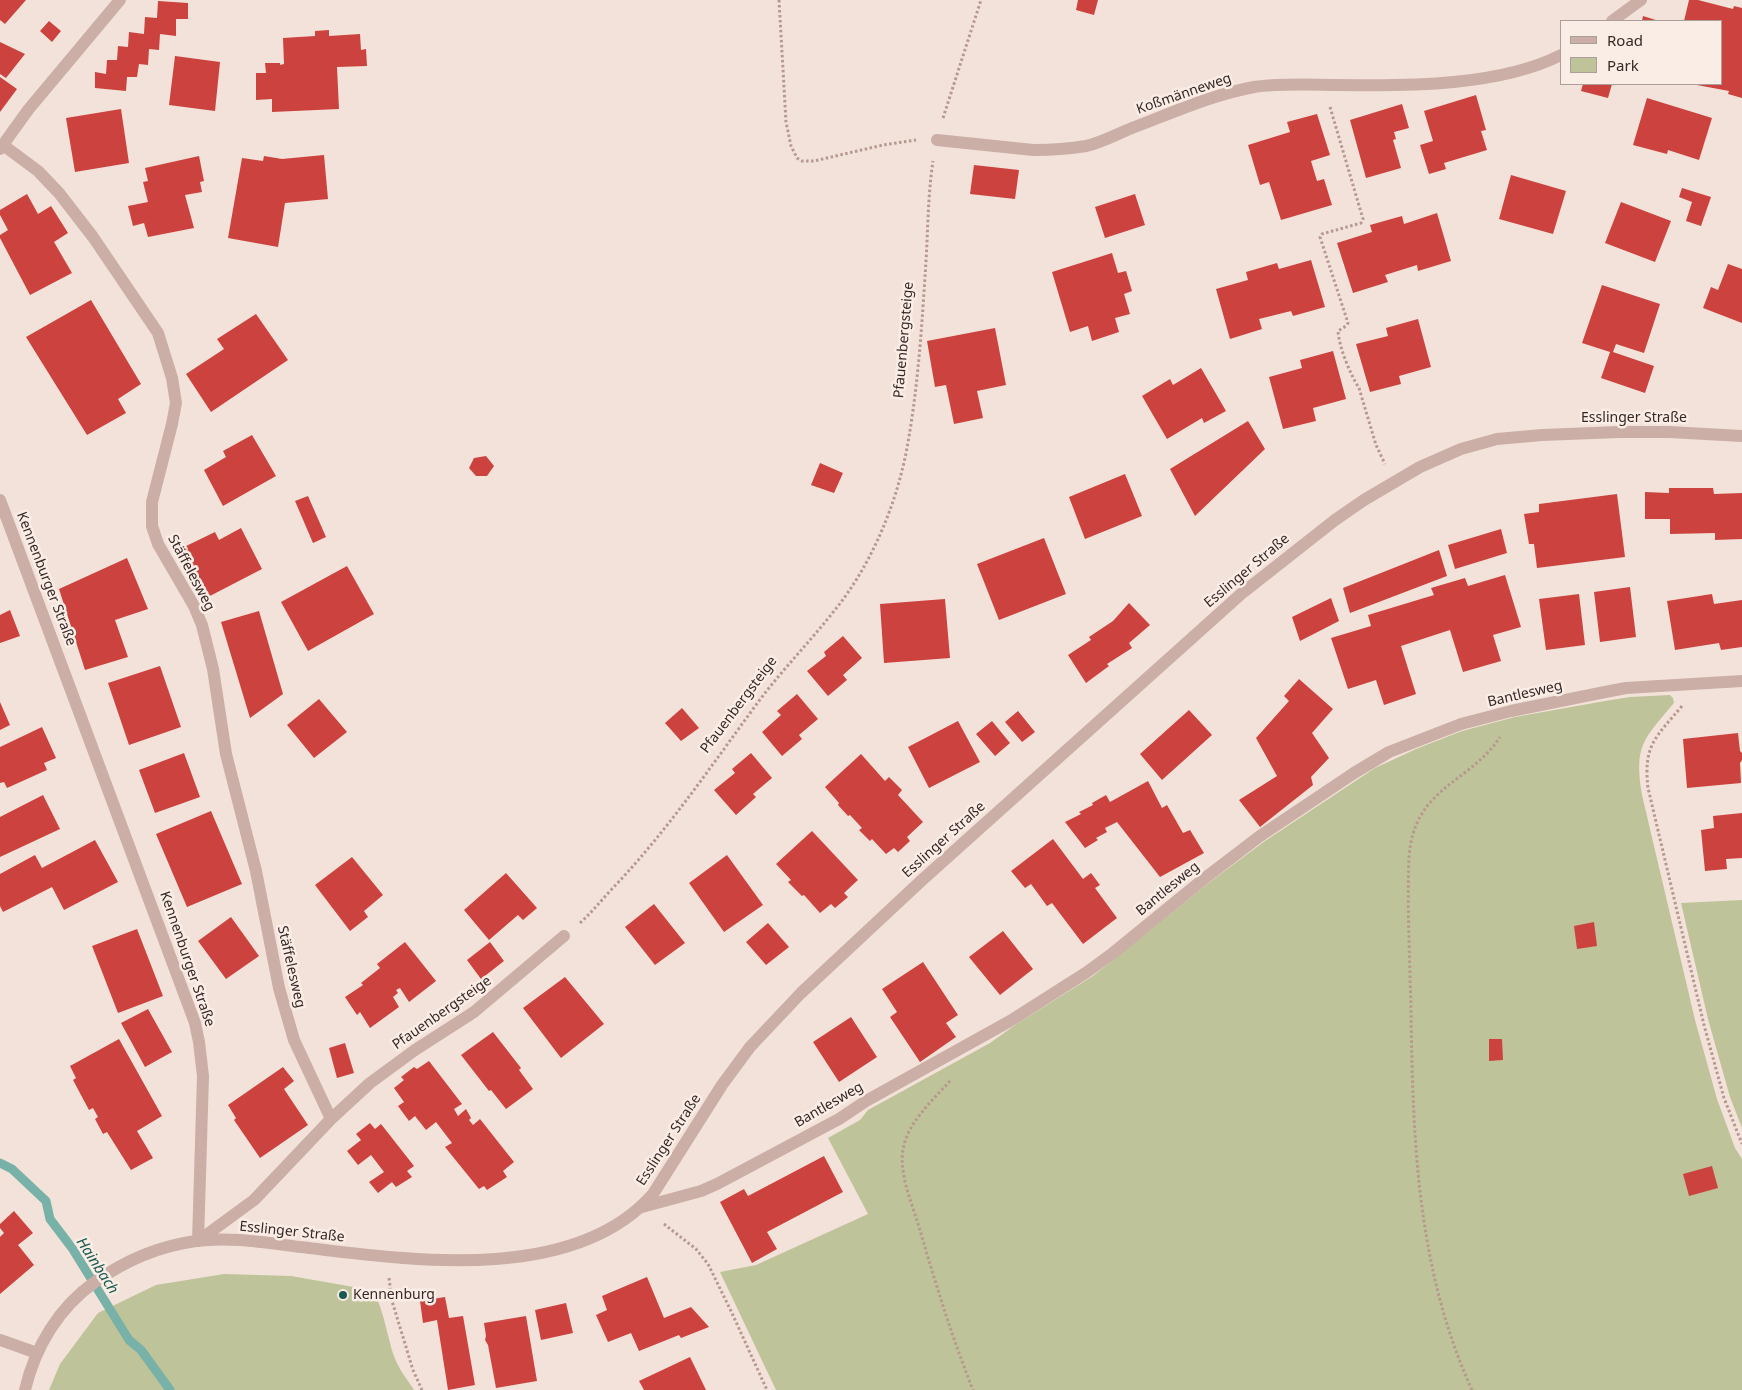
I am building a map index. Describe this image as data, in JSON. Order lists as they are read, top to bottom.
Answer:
{
  "streets": {
    "street": [
      "Koßmänneweg",
      "Pfauenbergsteige",
      "Esslinger Straße",
      "Stäffelesweg",
      "Kennenburger Straße",
      "Bantlesweg"
    ]
  },
  "crossings": [
    ["Koßmänneweg", "Pfauenbergsteige"],
    ["Pfauenbergsteige", "Esslinger Straße"],
    ["Pfauenbergsteige", "Stäffelesweg"],
    ["Pfauenbergsteige", "Kennenburger Straße"],
    ["Esslinger Straße", "Kennenburger Straße"],
    ["Esslinger Straße", "Bantlesweg"]
  ],
  "water": ["Hainbach"],
  "places": ["Kennenburg"],
  "legend": ["Road", "Park"]
}
